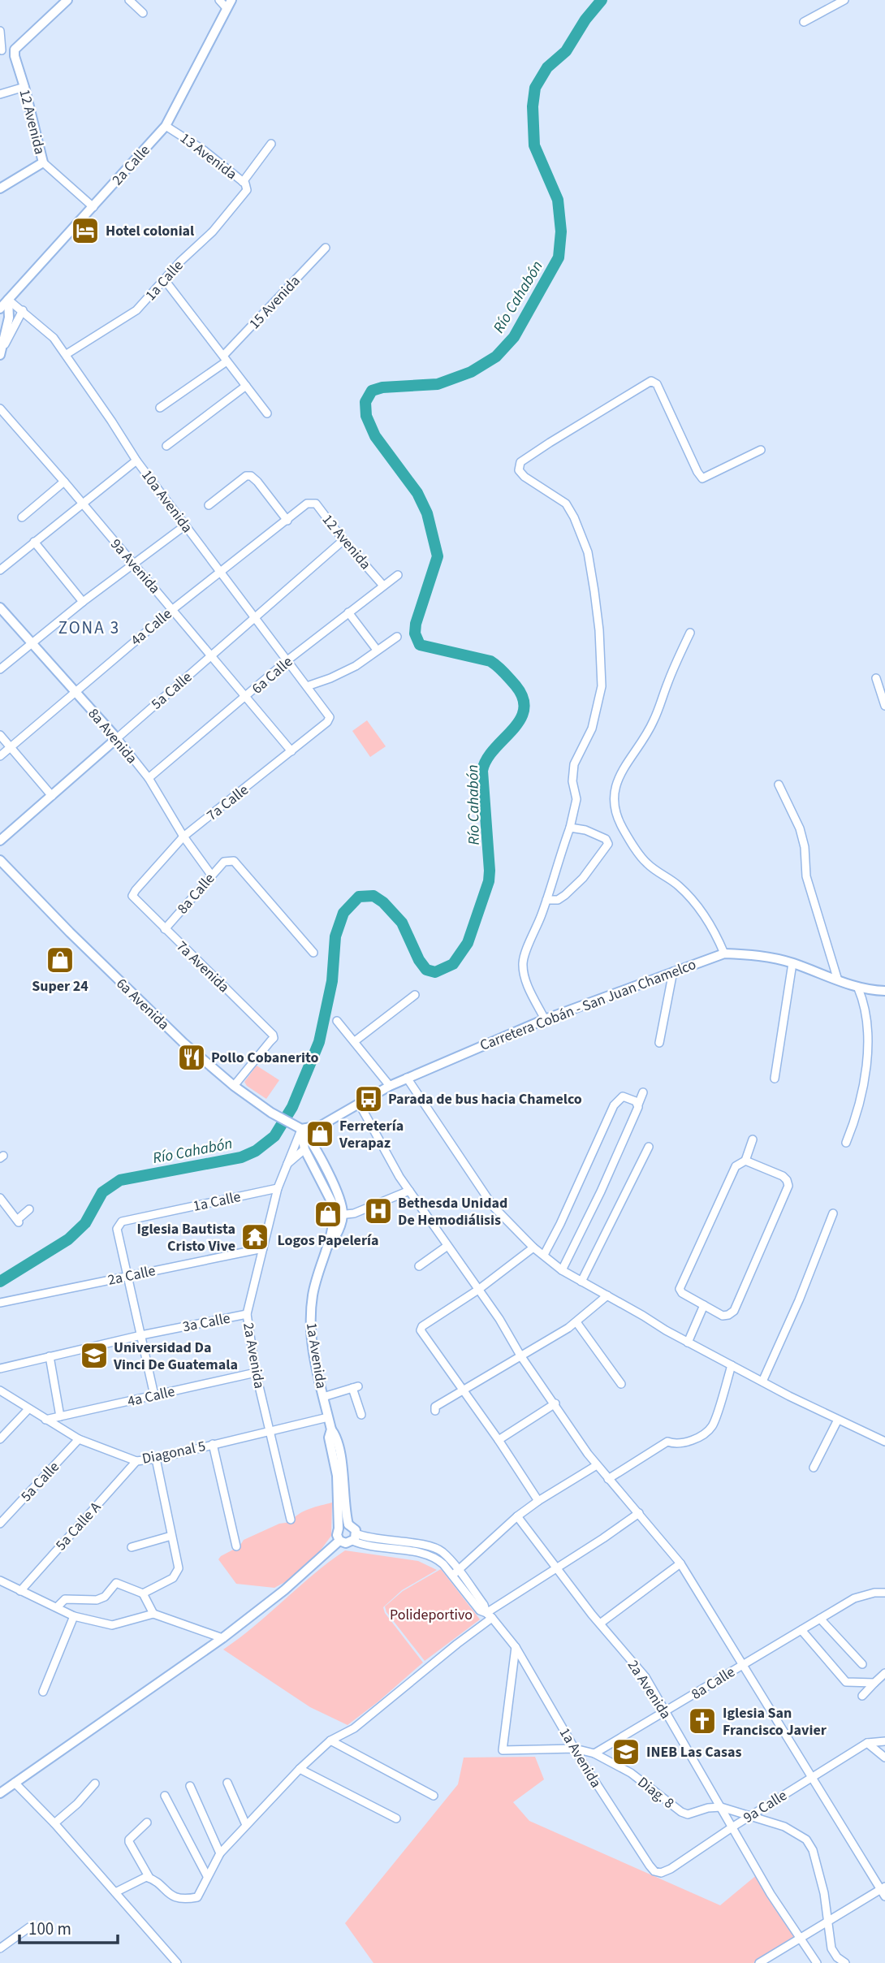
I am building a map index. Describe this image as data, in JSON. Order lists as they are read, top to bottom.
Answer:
{
  "streets": {
    "main road": [
      "12 Avenida",
      "2a Calle",
      "10a Avenida",
      "5a Calle",
      "8a Avenida",
      "6a Avenida",
      "Carretera Cobán - San Juan Chamelco",
      "1a Avenida"
    ],
    "street": [
      "13 Avenida",
      "1a Calle",
      "15 Avenida",
      "9a Avenida",
      "4a Calle",
      "6a Calle",
      "7a Calle",
      "8a Calle",
      "7a Avenida",
      "3a Calle",
      "2a Avenida",
      "Diagonal 5",
      "5a Calle A",
      "Diag. 8",
      "9a Calle"
    ]
  },
  "crossings": [
    ["12 Avenida", "2a Calle"],
    ["12 Avenida", "4a Calle"],
    ["12 Avenida", "6a Calle"],
    ["12 Avenida", "5a Calle"],
    ["13 Avenida", "2a Calle"],
    ["13 Avenida", "1a Calle"],
    ["2a Calle", "1a Calle"],
    ["2a Calle", "10a Avenida"],
    ["2a Calle", "2a Avenida"],
    ["1a Calle", "10a Avenida"],
    ["1a Calle", "2a Avenida"],
    ["10a Avenida", "4a Calle"],
    ["10a Avenida", "6a Calle"],
    ["10a Avenida", "5a Calle"],
    ["10a Avenida", "7a Calle"],
    ["9a Avenida", "4a Calle"],
    ["9a Avenida", "6a Calle"],
    ["9a Avenida", "5a Calle"],
    ["9a Avenida", "7a Calle"],
    ["4a Calle", "8a Avenida"],
    ["4a Calle", "2a Avenida"],
    ["4a Calle", "Diagonal 5"],
    ["6a Calle", "8a Avenida"],
    ["5a Calle", "8a Avenida"],
    ["5a Calle", "Diagonal 5"],
    ["8a Avenida", "7a Calle"],
    ["8a Avenida", "8a Calle"],
    ["7a Calle", "7a Avenida"],
    ["8a Calle", "7a Avenida"],
    ["8a Calle", "2a Avenida"],
    ["8a Calle", "Diag. 8"],
    ["7a Avenida", "6a Avenida"],
    ["6a Avenida", "Carretera Cobán - San Juan Chamelco"],
    ["6a Avenida", "2a Avenida"],
    ["Carretera Cobán - San Juan Chamelco", "2a Avenida"],
    ["3a Calle", "2a Avenida"],
    ["2a Avenida", "Diagonal 5"],
    ["2a Avenida", "Diag. 8"],
    ["2a Avenida", "9a Calle"],
    ["1a Avenida", "Diagonal 5"],
    ["1a Avenida", "9a Calle"],
    ["Diagonal 5", "5a Calle A"]
  ],
  "districts": ["ZONA 3"],
  "water": ["Río Cahabón"],
  "parks": ["Polideportivo"],
  "places": {
    "hotel": ["Hotel colonial"],
    "shop": ["Super 24", "Ferretería Verapaz", "Logos Papelería"],
    "restaurant": ["Pollo Cobanerito"],
    "bus stop": ["Parada de bus hacia Chamelco"],
    "hospital": ["Bethesda Unidad De Hemodiálisis"],
    "temple": ["Iglesia Bautista Cristo Vive"],
    "school or university": ["Universidad Da Vinci De Guatemala", "INEB Las Casas"],
    "church": ["Iglesia San Francisco Javier"]
  },
  "scale_bar": "100 m"
}
